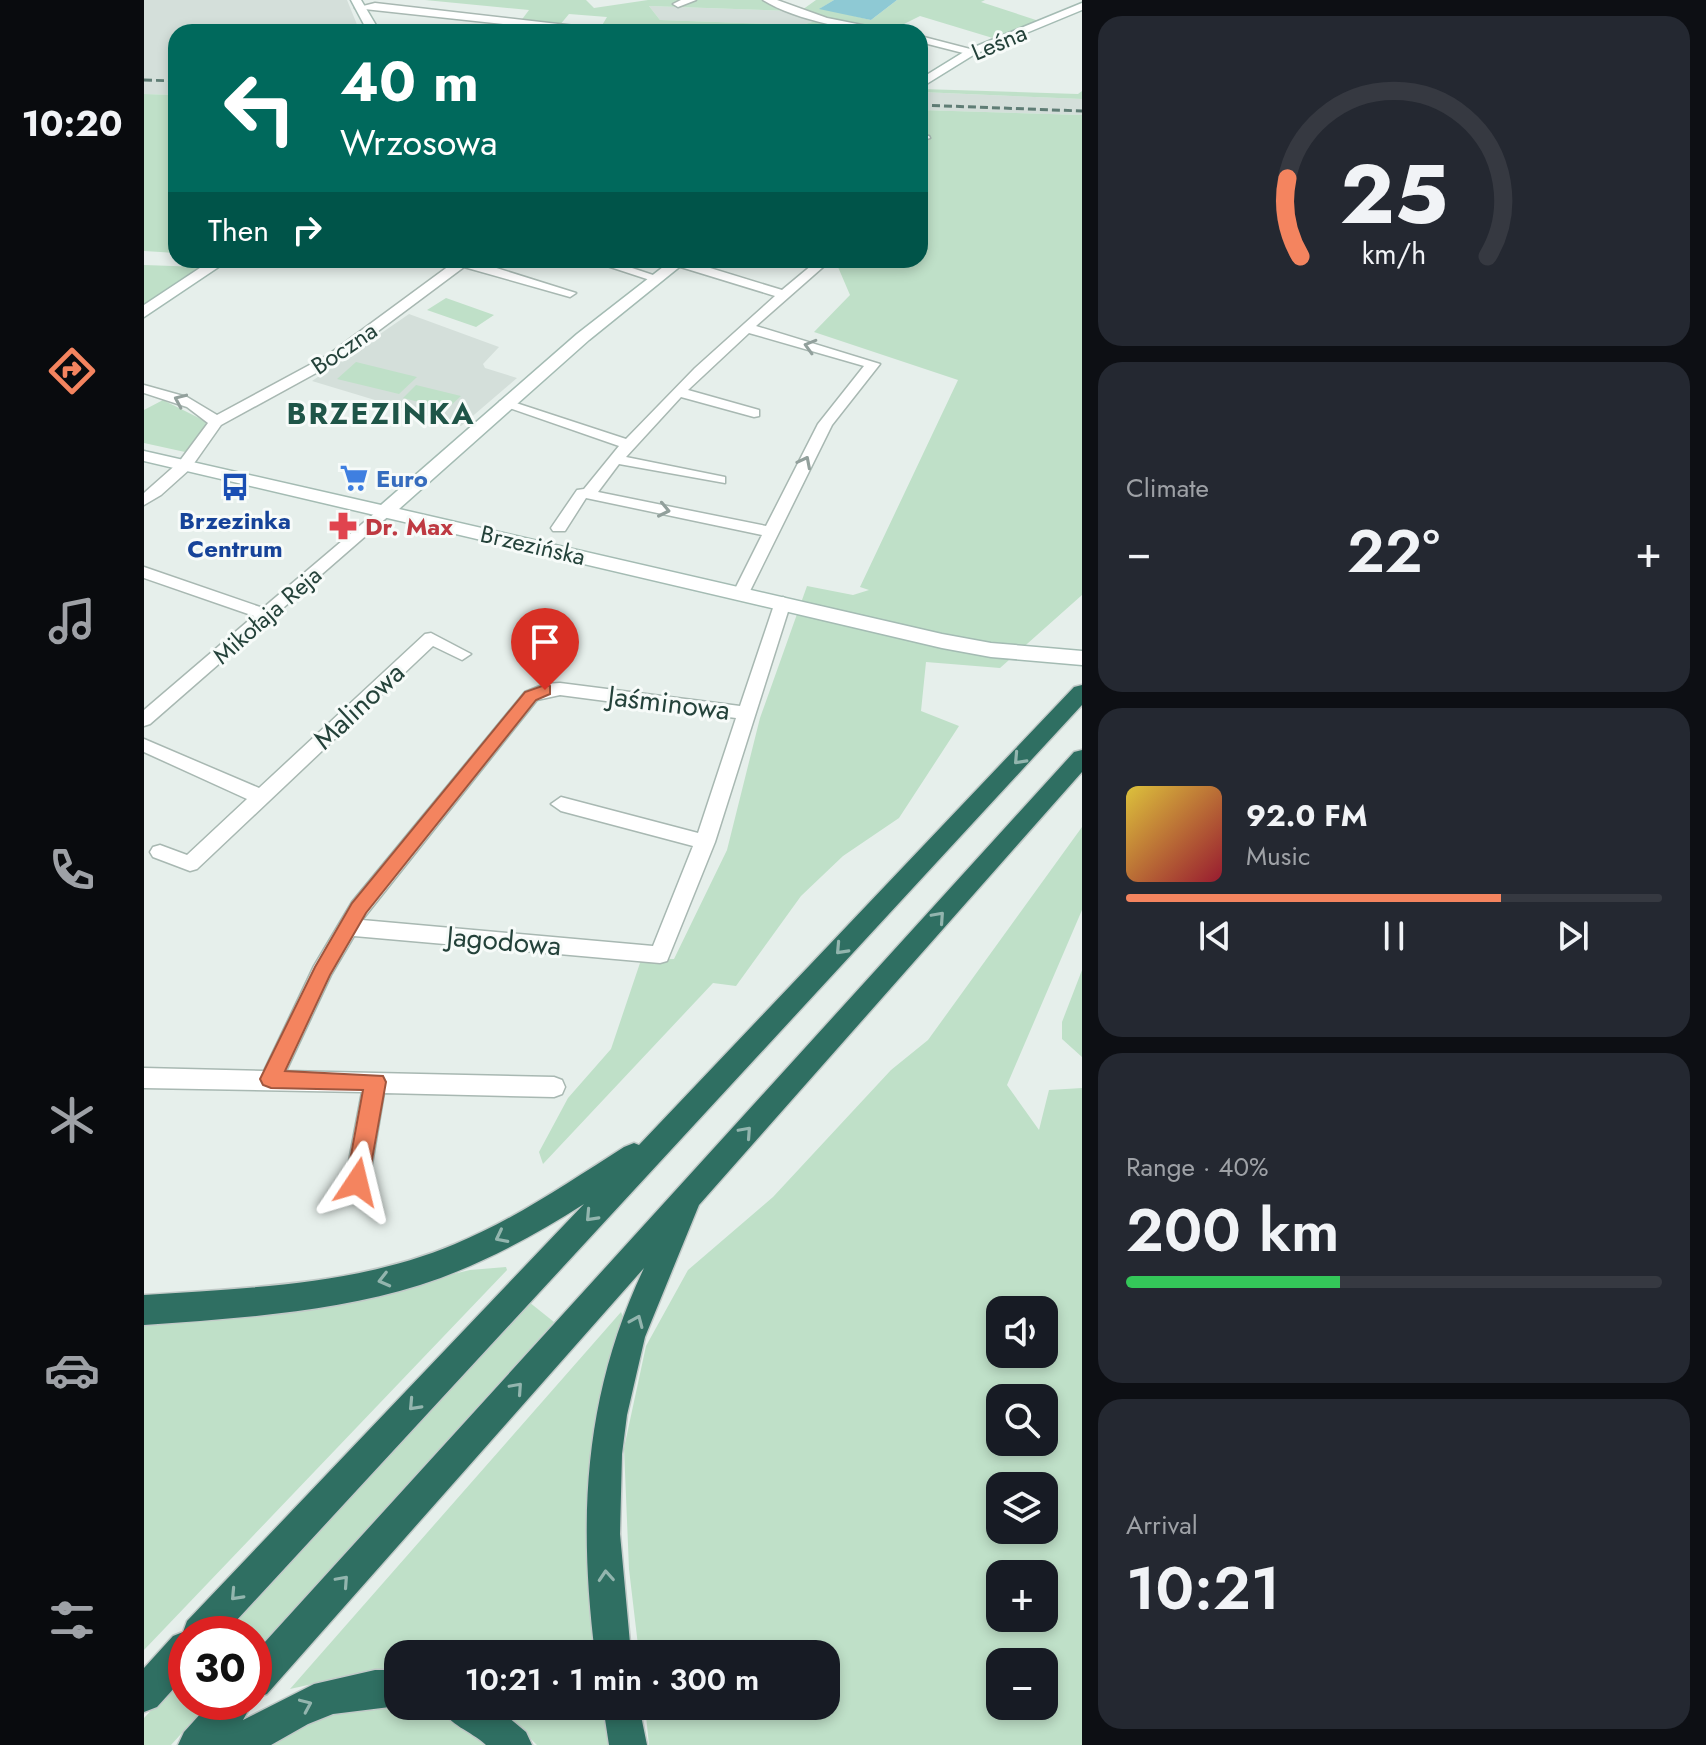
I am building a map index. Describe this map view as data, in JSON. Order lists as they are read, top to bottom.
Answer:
{
  "streets": {
    "street": [
      "Leśna",
      "Boczna",
      "Brzezińska",
      "Mikołaja Reja",
      "Jaśminowa",
      "Malinowa",
      "Jagodowa"
    ]
  },
  "crossings": [
    ["Brzezińska", "Mikołaja Reja"],
    ["Jaśminowa", "Jagodowa"]
  ],
  "districts": ["BRZEZINKA"],
  "places": {
    "supermarket": ["Euro"],
    "bus stop": ["Brzezinka Centrum"],
    "pharmacy": ["Dr. Max"]
  },
  "page": {
    "tabs": "10:20",
    "turn": ["40 m", "Wrzosowa"],
    "then": "Then",
    "tile": [
      "Climate",
      ["Range · 40%", "200 km"],
      ["Arrival", "10:21"]
    ],
    "heat": ["−", "22°", "+"],
    "song": ["92.0 FM", "Music"],
    "map_buttons": ["+", "−"],
    "limit": "30",
    "trip": "10:21 · 1 min · 300 m",
    "gauge": ["25", "km/h"]
  }
}
